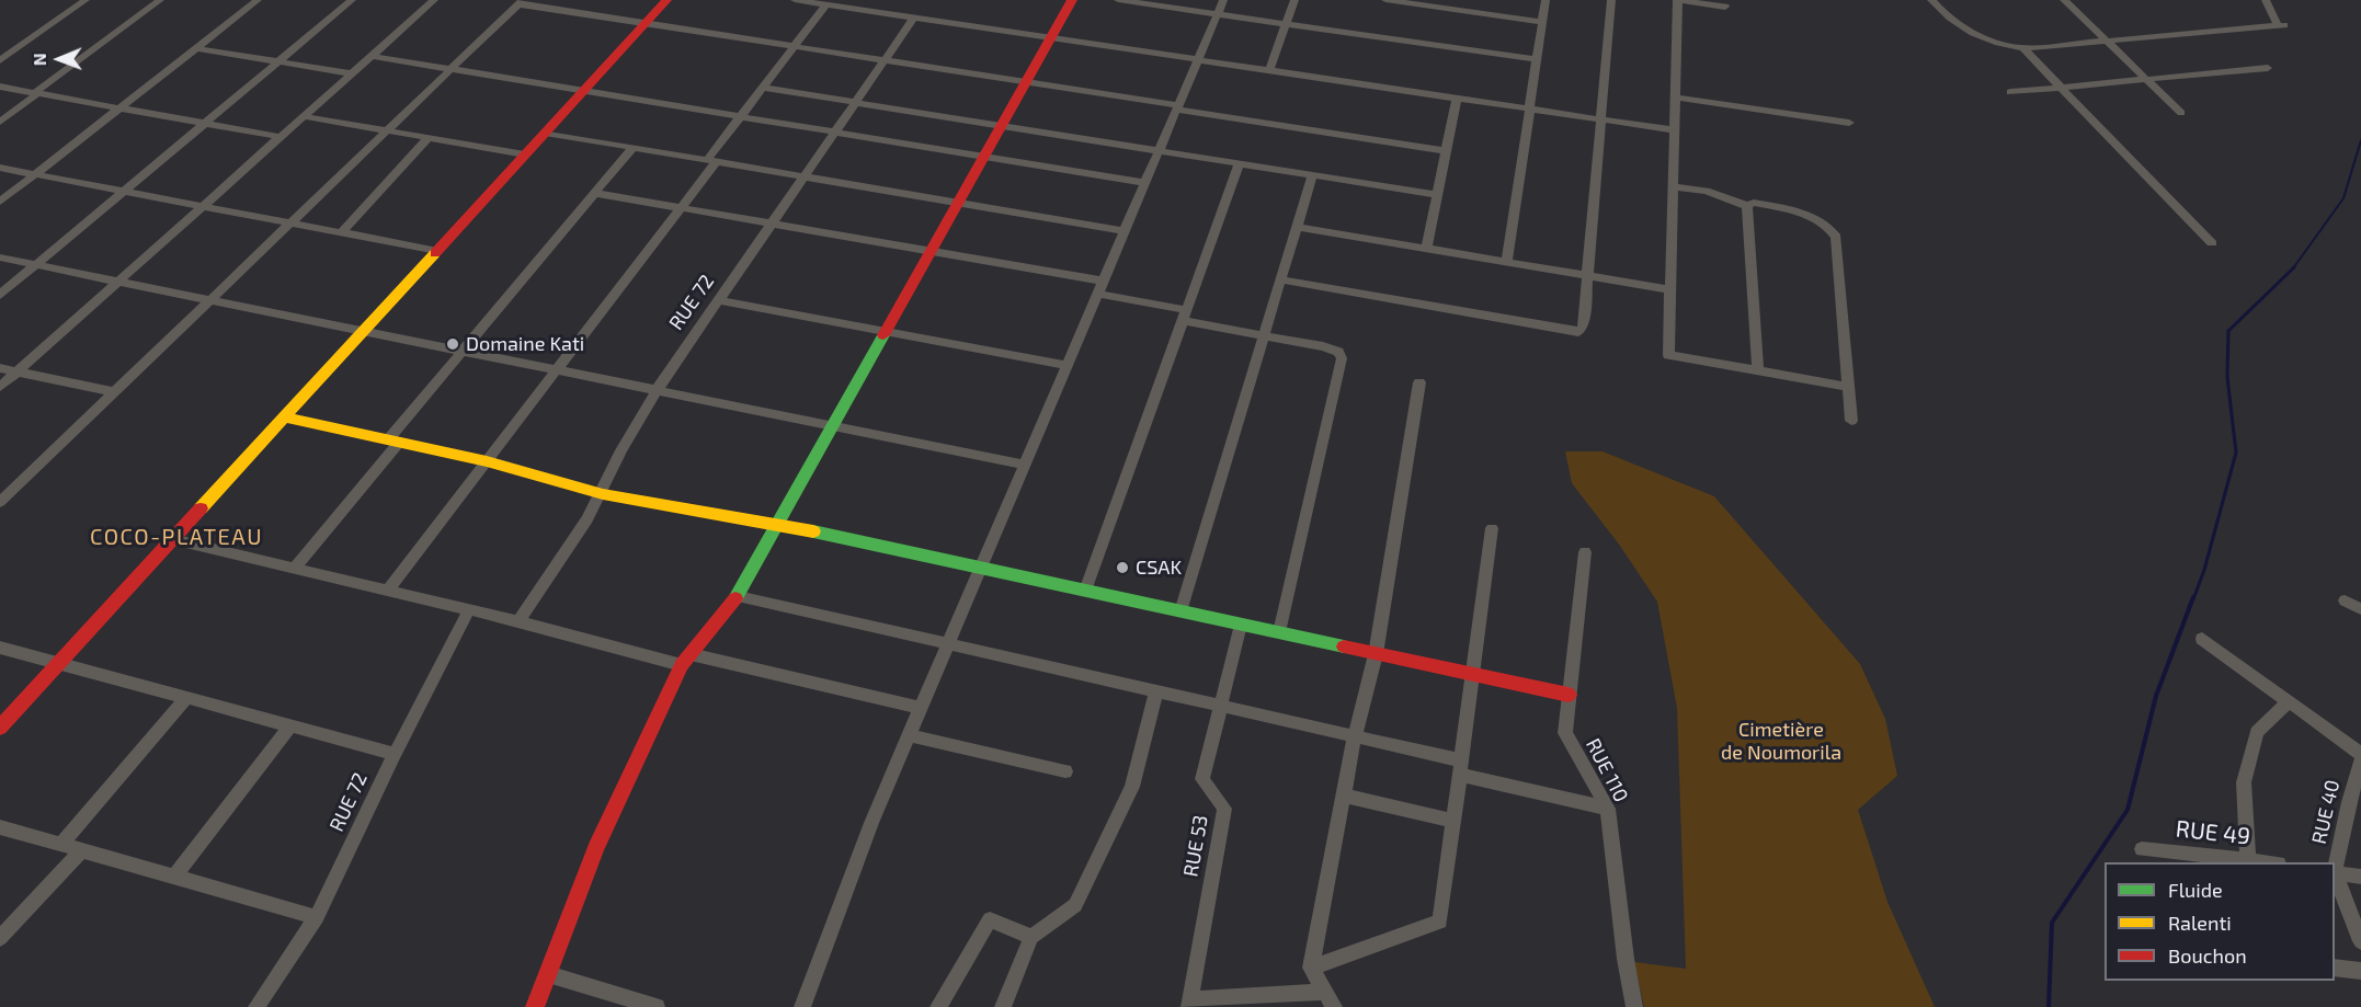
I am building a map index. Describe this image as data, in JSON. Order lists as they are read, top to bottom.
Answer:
{
  "streets": {
    "street": [
      "RUE 72",
      "RUE 110",
      "RUE 40",
      "RUE 49",
      "RUE 53"
    ]
  },
  "districts": ["COCO-PLATEAU"],
  "parks": ["Cimetière de Noumorila"],
  "places": ["Domaine Kati", "CSAK"],
  "legend": ["Fluide", "Ralenti", "Bouchon"],
  "north": "left"
}
